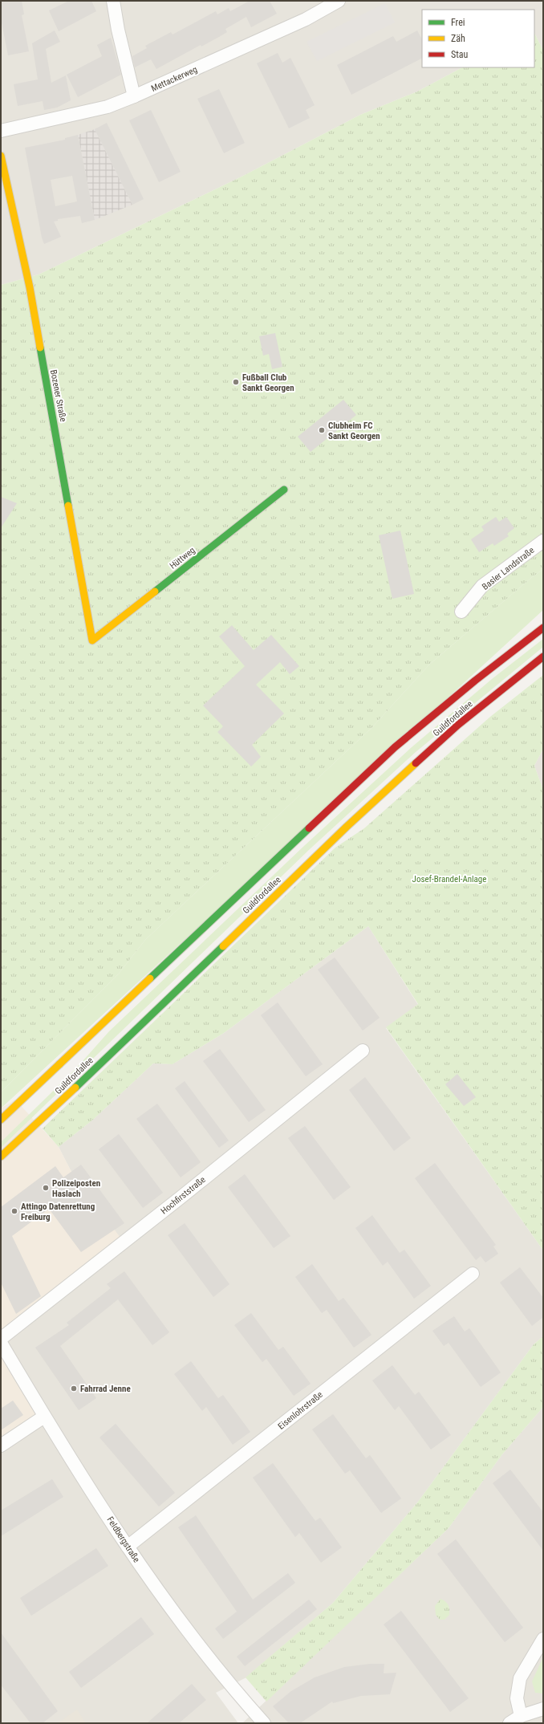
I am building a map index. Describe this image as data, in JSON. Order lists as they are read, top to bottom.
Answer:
{
  "streets": {
    "main road": ["Bozener Straße", "Hüttweg", "Guildfordallee"],
    "street": [
      "Mettackerweg",
      "Basler Landstraße",
      "Hochfirststraße",
      "Eisenlohrstraße",
      "Feldbergstraße"
    ]
  },
  "crossings": [
    ["Bozener Straße", "Hüttweg"],
    ["Eisenlohrstraße", "Feldbergstraße"]
  ],
  "parks": ["Josef-Brandel-Anlage"],
  "places": [
    "Fußball Club Sankt Georgen",
    "Clubheim FC Sankt Georgen",
    "Polizeiposten Haslach",
    "Attingo Datenrettung Freiburg",
    "Fahrrad Jenne"
  ],
  "legend": ["Frei", "Zäh", "Stau"]
}
